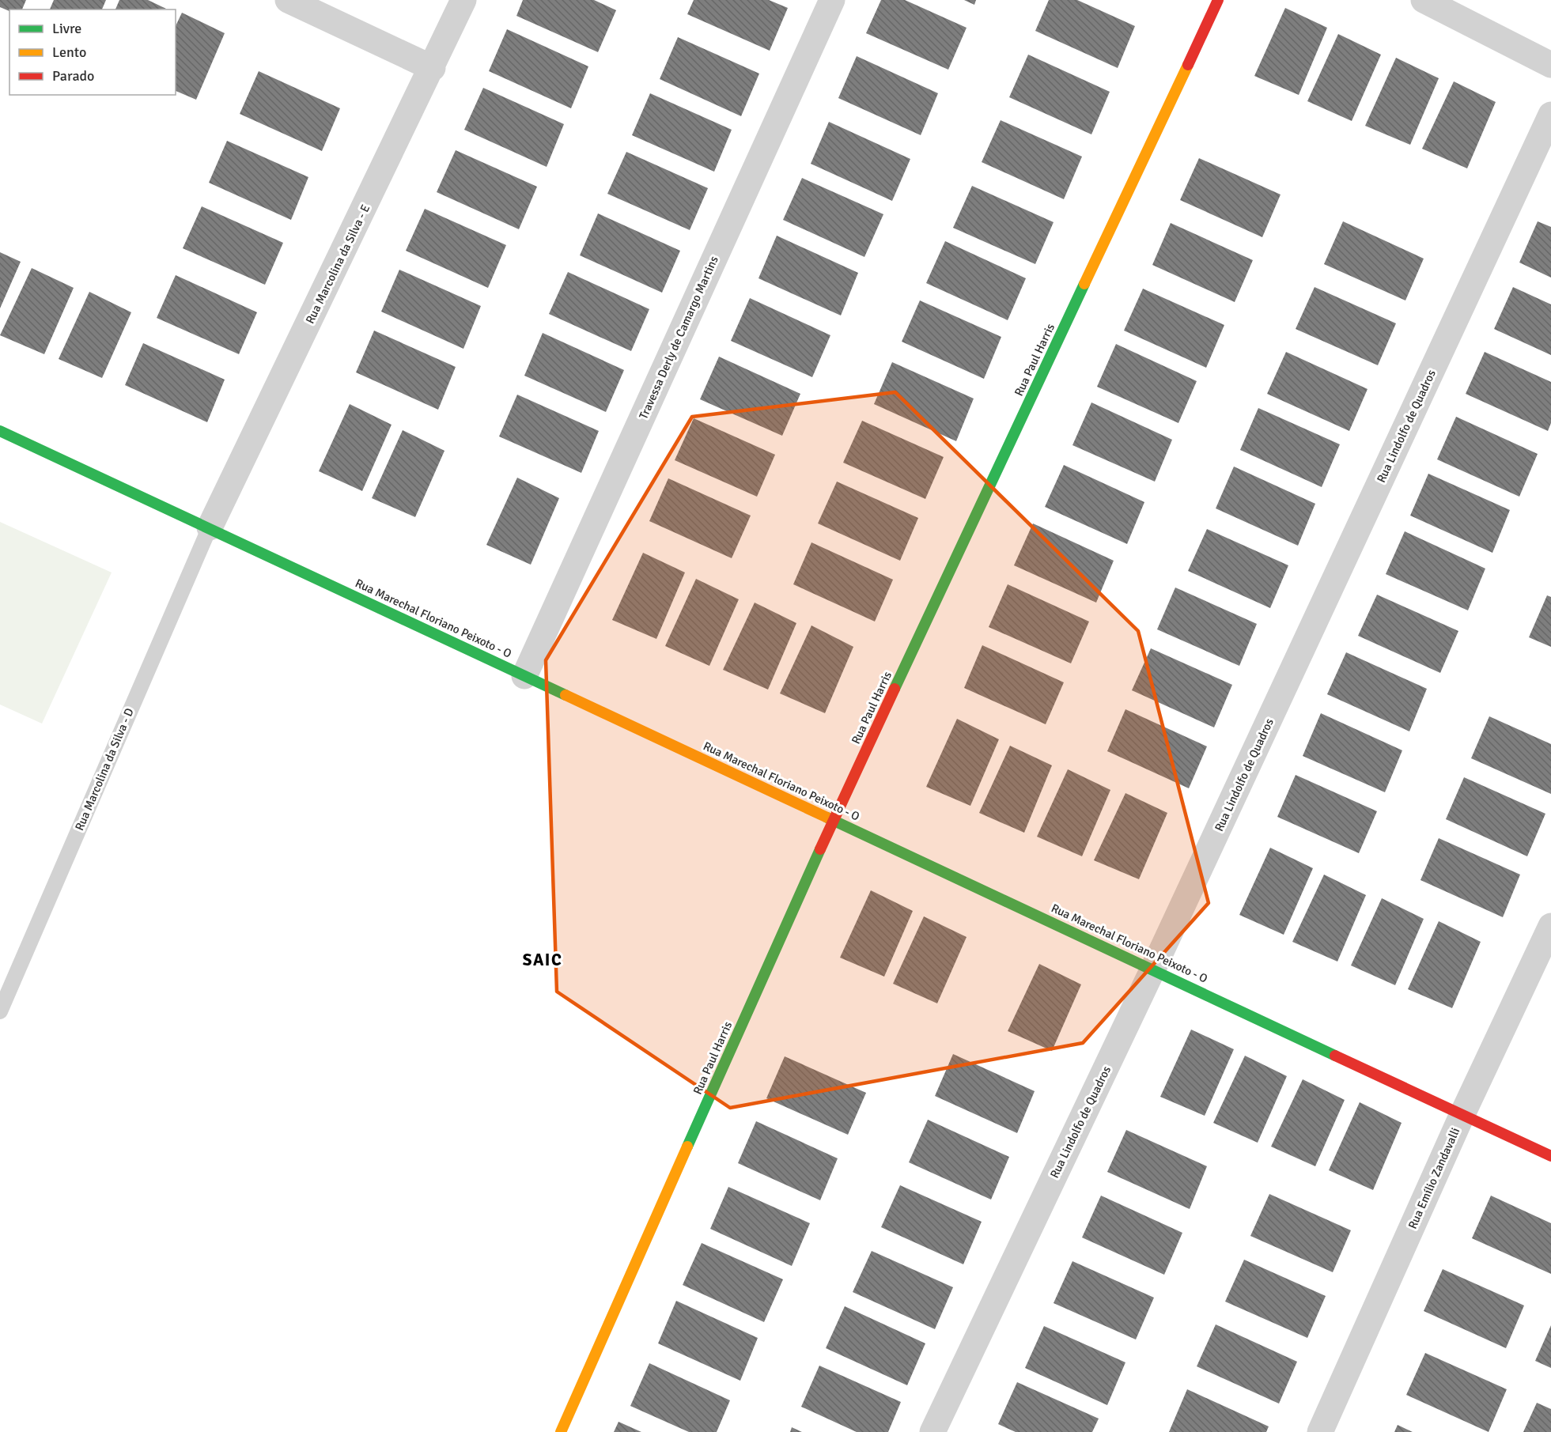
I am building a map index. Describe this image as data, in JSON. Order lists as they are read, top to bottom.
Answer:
{
  "streets": {
    "street": [
      "Rua Marcolina da Silva - E",
      "Travessa Derly de Camargo Martins",
      "Rua Paul Harris",
      "Rua Lindolfo de Quadros",
      "Rua Marechal Floriano Peixoto - O",
      "Rua Emílio Zandavalli"
    ],
    "lane": ["Rua Marcolina da Silva - D"]
  },
  "crossings": [
    ["Rua Marcolina da Silva - E", "Rua Marechal Floriano Peixoto - O"],
    ["Rua Marcolina da Silva - E", "Rua Marcolina da Silva - D"],
    ["Travessa Derly de Camargo Martins", "Rua Marechal Floriano Peixoto - O"],
    ["Rua Paul Harris", "Rua Marechal Floriano Peixoto - O"],
    ["Rua Lindolfo de Quadros", "Rua Marechal Floriano Peixoto - O"],
    ["Rua Marechal Floriano Peixoto - O", "Rua Marcolina da Silva - D"],
    ["Rua Marechal Floriano Peixoto - O", "Rua Emílio Zandavalli"]
  ],
  "districts": ["SAIC"],
  "legend": ["Livre", "Lento", "Parado"]
}
